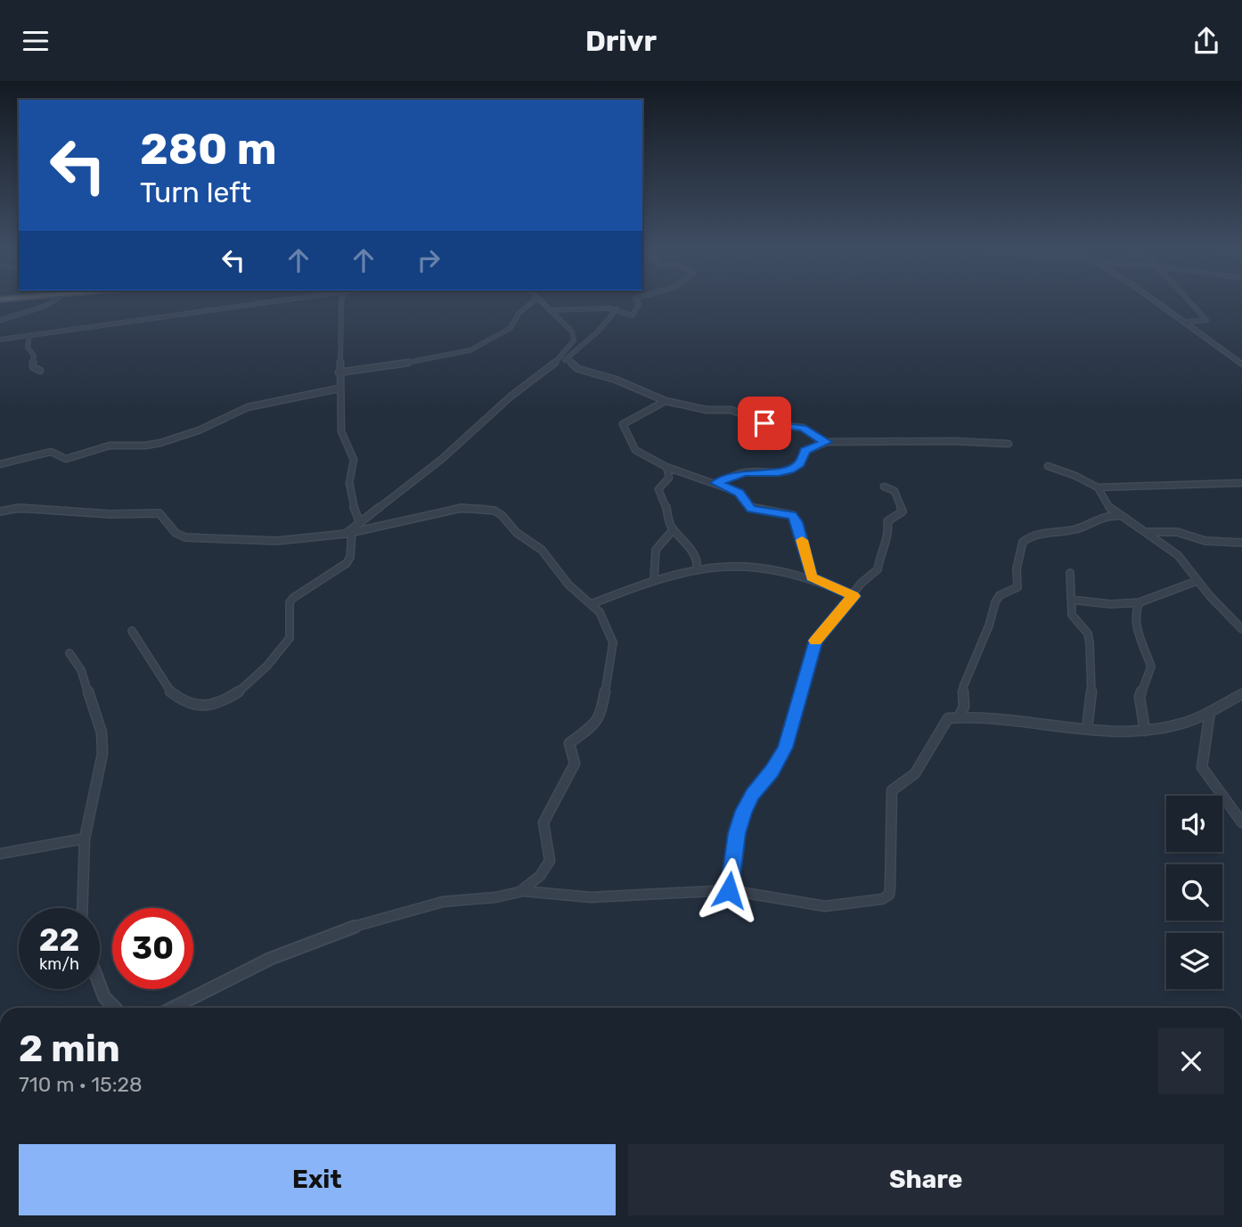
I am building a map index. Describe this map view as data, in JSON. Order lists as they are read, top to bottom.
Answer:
{
  "page": {
    "header": "Drivr",
    "turn": ["280 m", "Turn left"],
    "speed": "22 km/h",
    "limit": "30",
    "heading": ["2 min", "710 m · 15:28"],
    "buttons": ["Exit", "Share"]
  }
}
